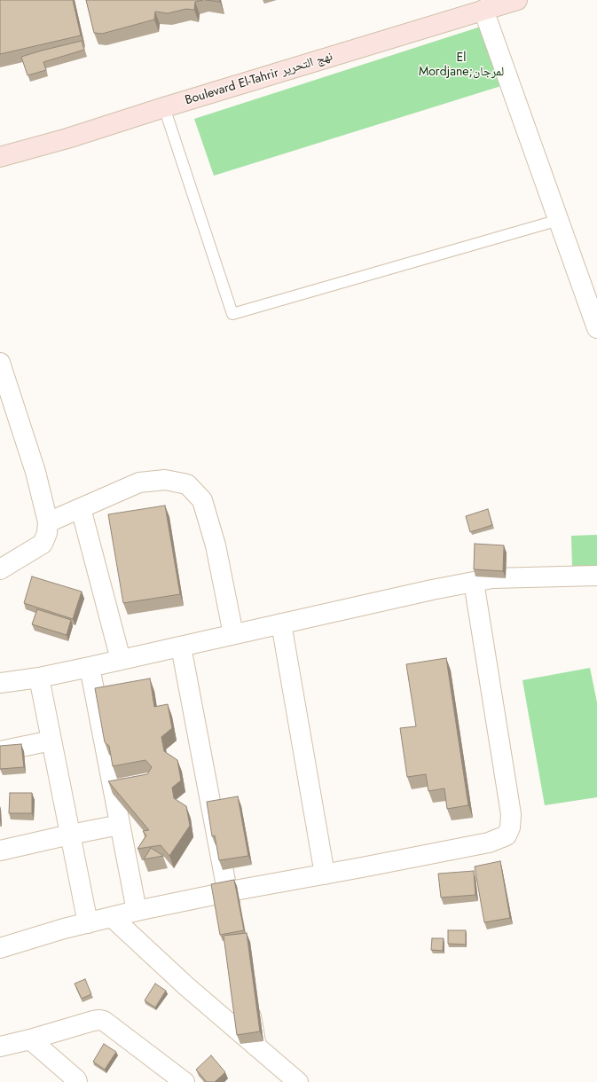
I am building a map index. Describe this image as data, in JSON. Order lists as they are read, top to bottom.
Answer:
{
  "streets": {
    "main road": ["Boulevard El-Tahrir نهج التحرير"]
  },
  "parks": ["El Mordjane;لمرجان"]
}
